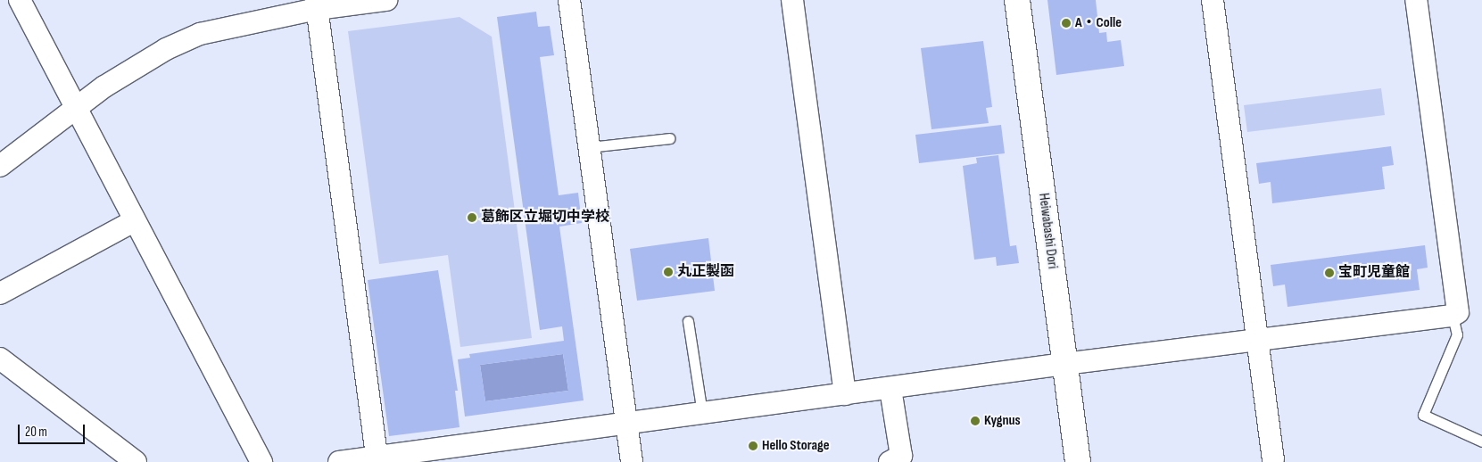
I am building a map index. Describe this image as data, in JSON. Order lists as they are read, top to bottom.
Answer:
{
  "streets": {
    "main road": ["Heiwabashi Dori"]
  },
  "places": [
    "A・Colle",
    "葛飾区立堀切中学校",
    "丸正製函",
    "宝町児童館",
    "Kygnus",
    "Hello Storage"
  ],
  "scale_bar": "20 m"
}
